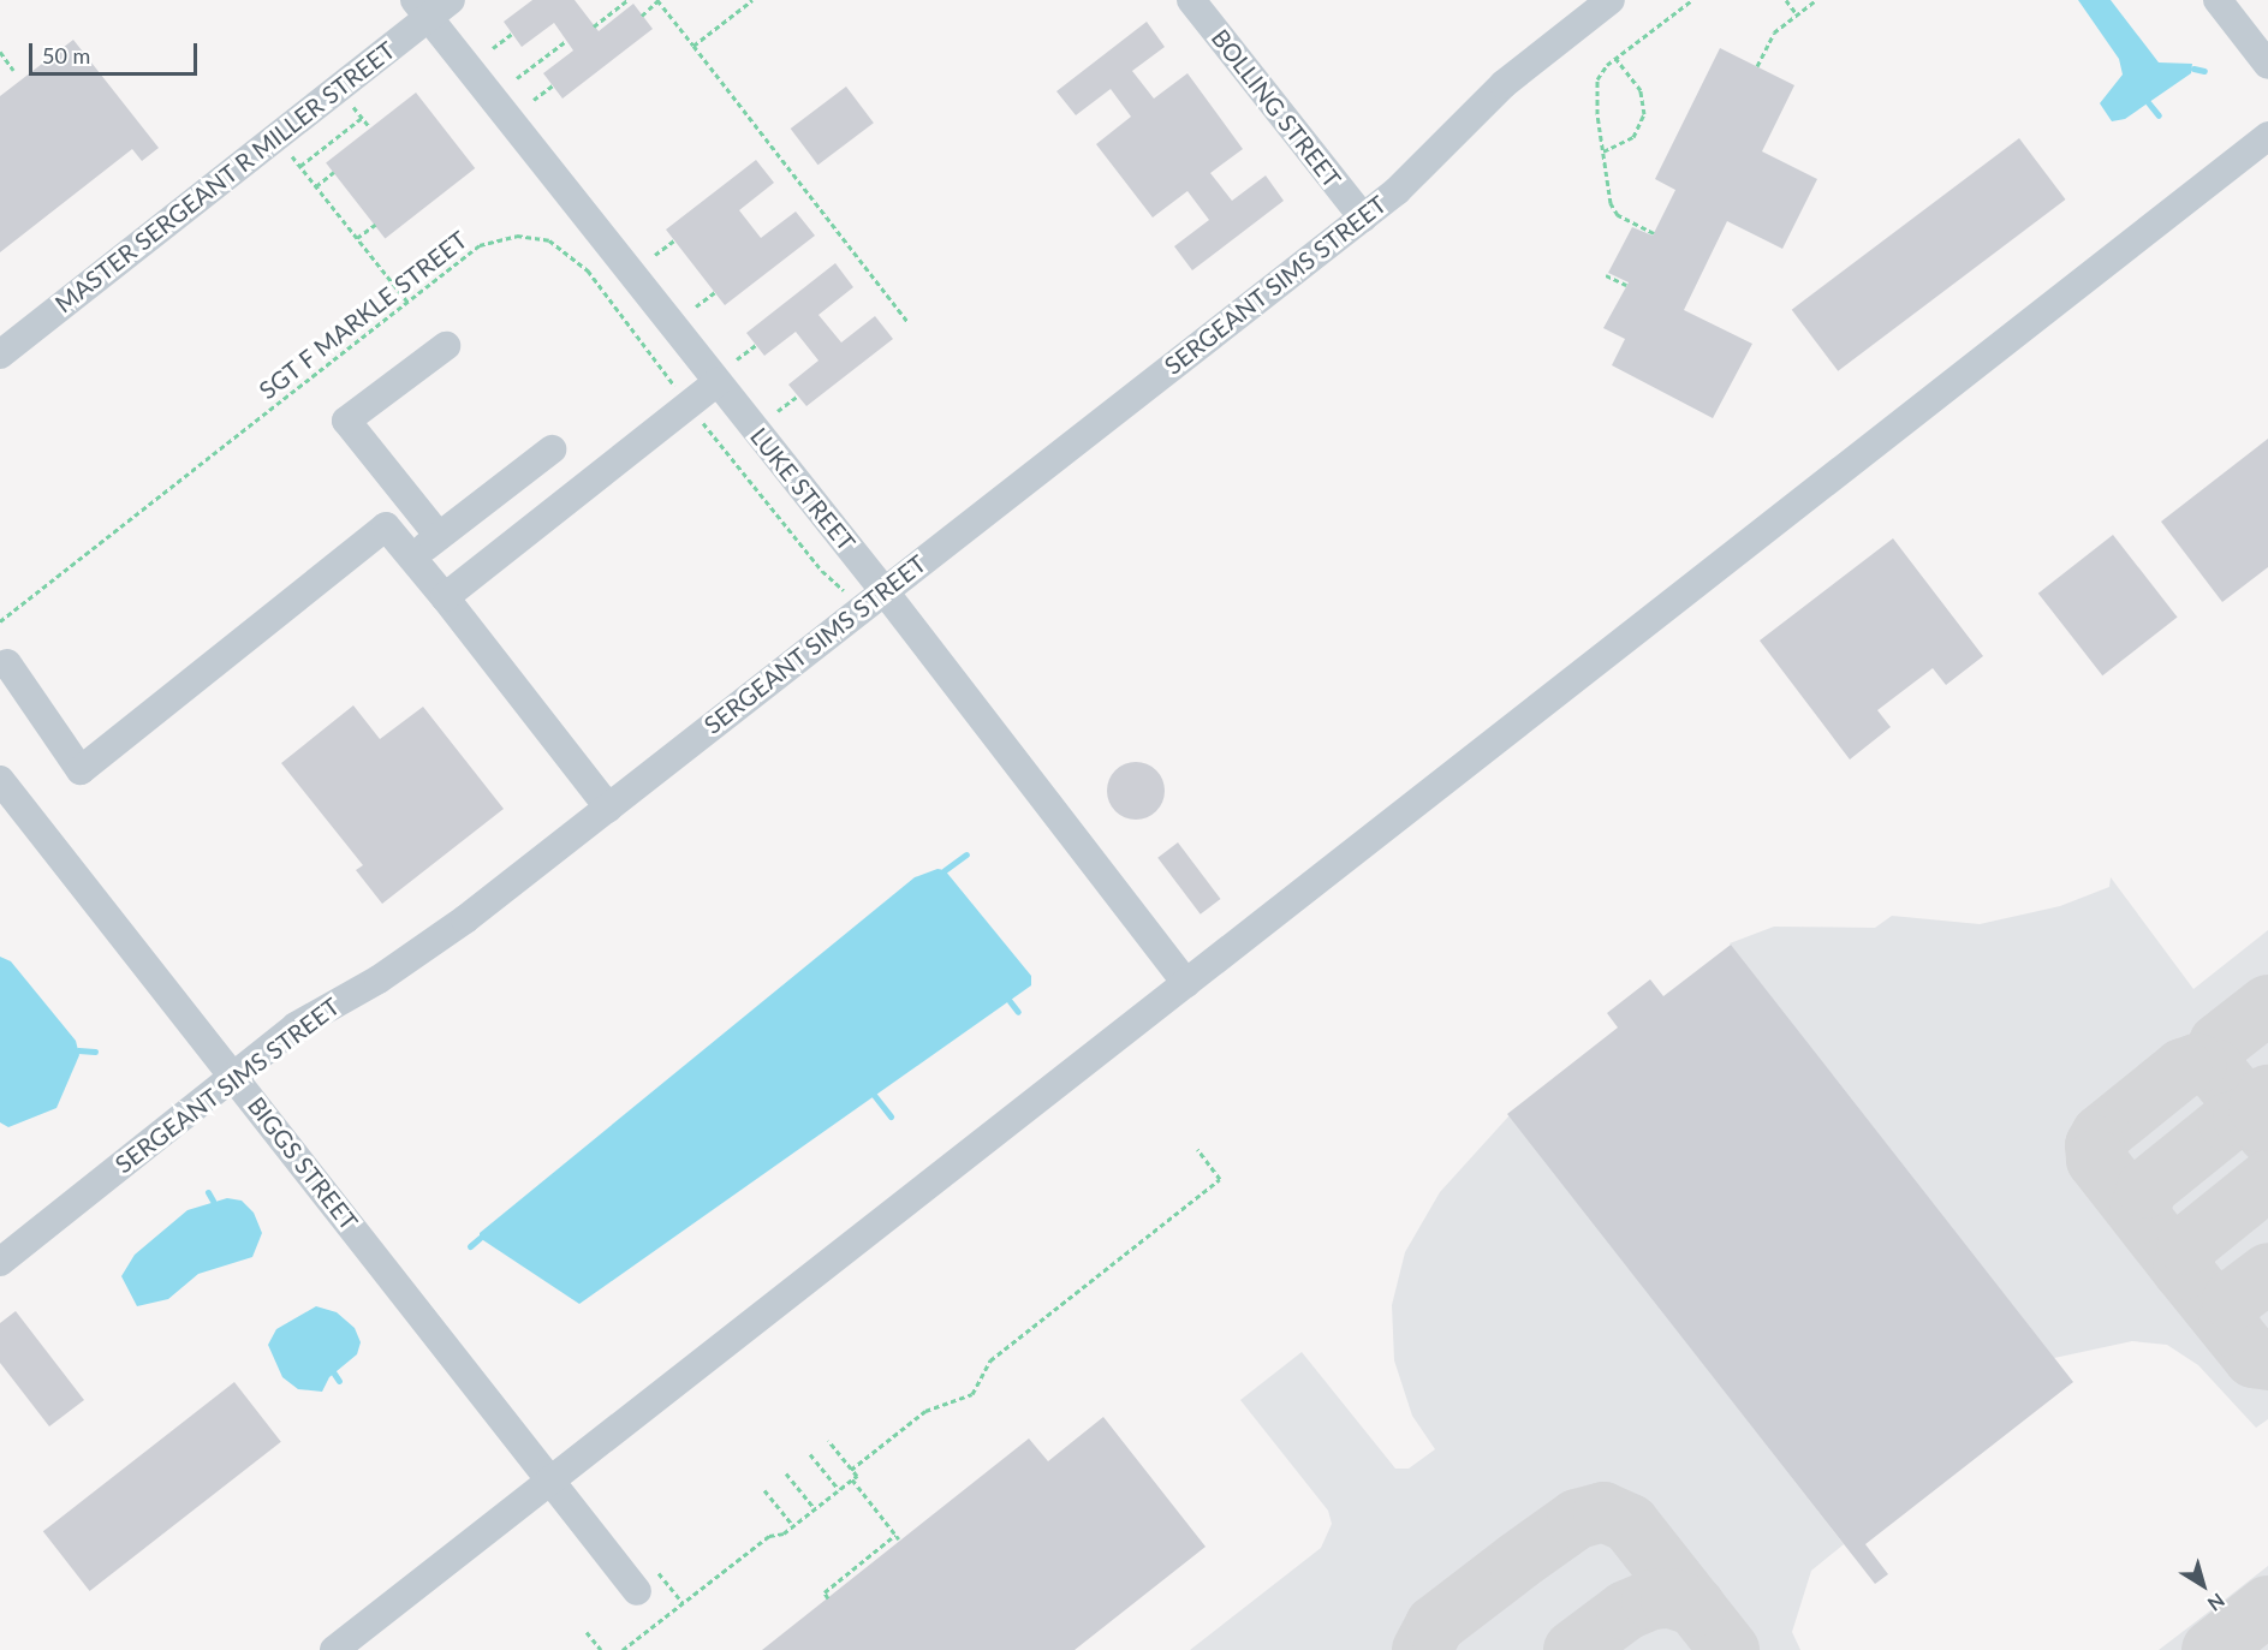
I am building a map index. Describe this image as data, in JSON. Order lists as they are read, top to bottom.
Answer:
{
  "streets": {
    "street": [
      "BOLLING STREET",
      "MASTER SERGEANT R MILLER STREET",
      "SERGEANT SIMS STREET",
      "LUKE STREET",
      "BIGGS STREET"
    ],
    "path": ["SGT F MARKLE STREET"]
  },
  "crossings": [
    ["BOLLING STREET", "SERGEANT SIMS STREET"],
    ["MASTER SERGEANT R MILLER STREET", "LUKE STREET"],
    ["SERGEANT SIMS STREET", "SGT F MARKLE STREET"],
    ["SERGEANT SIMS STREET", "LUKE STREET"],
    ["SERGEANT SIMS STREET", "BIGGS STREET"]
  ],
  "scale_bar": "50 m",
  "north": "bottom right"
}
